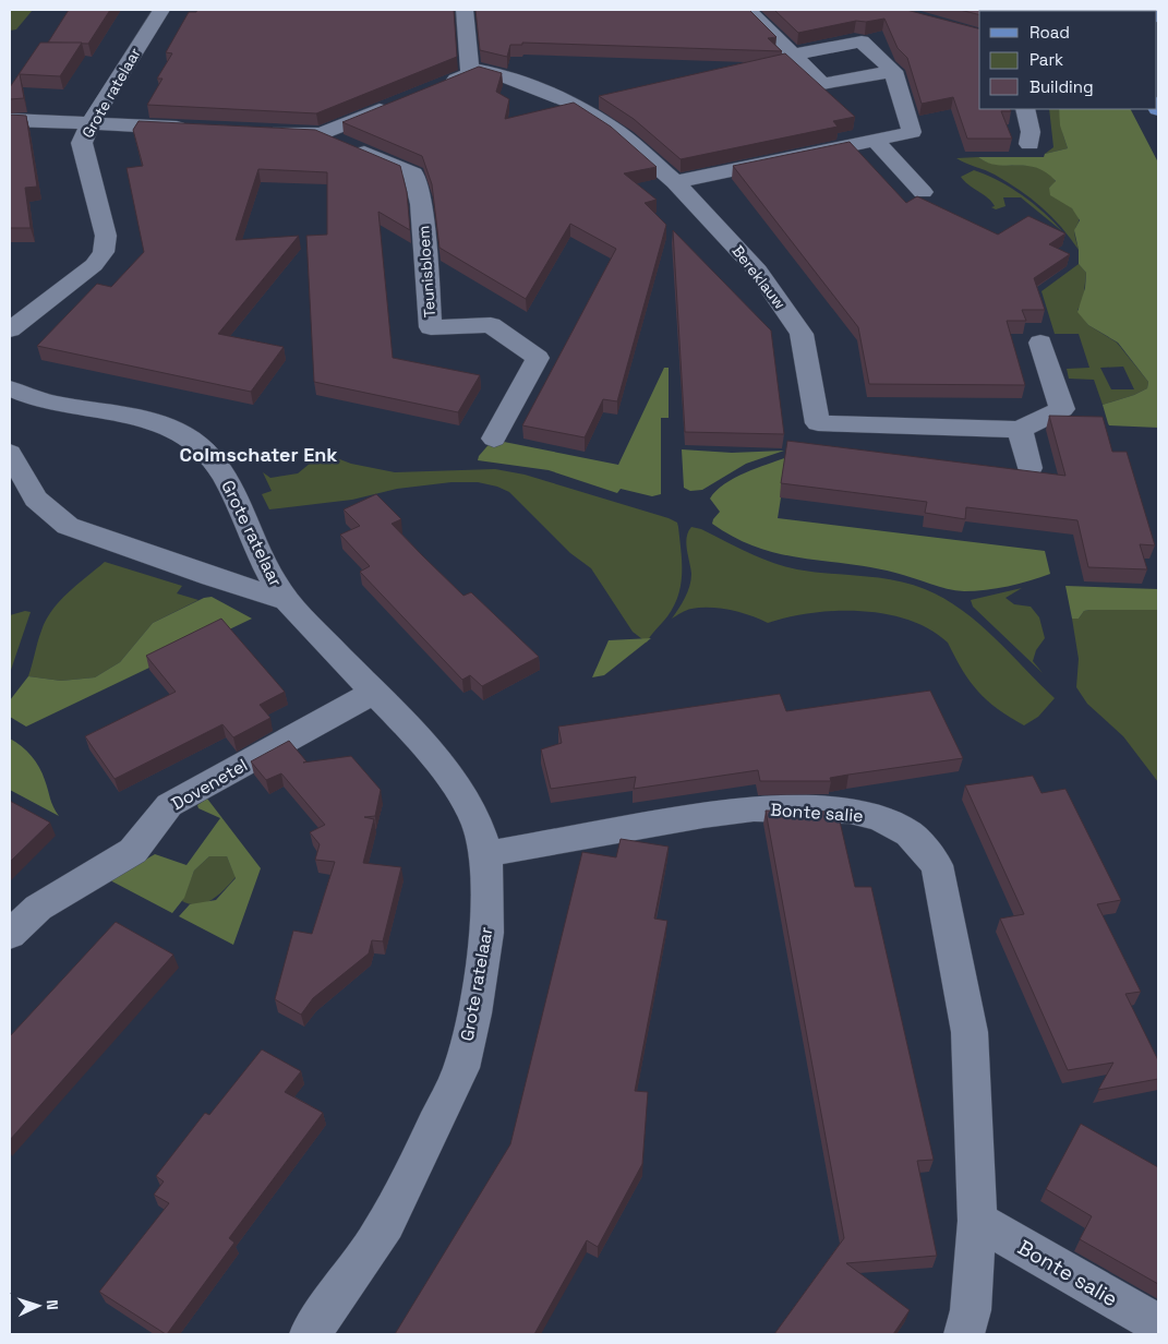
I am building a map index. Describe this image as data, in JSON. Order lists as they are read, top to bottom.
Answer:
{
  "streets": {
    "street": [
      "Grote ratelaar",
      "Teunisbloem",
      "Bereklauw",
      "Dovenetel",
      "Bonte salie"
    ]
  },
  "crossings": [
    ["Grote ratelaar", "Dovenetel"],
    ["Grote ratelaar", "Bonte salie"]
  ],
  "districts": ["Colmschater Enk"],
  "legend": ["Road", "Park", "Building"],
  "north": "right"
}
